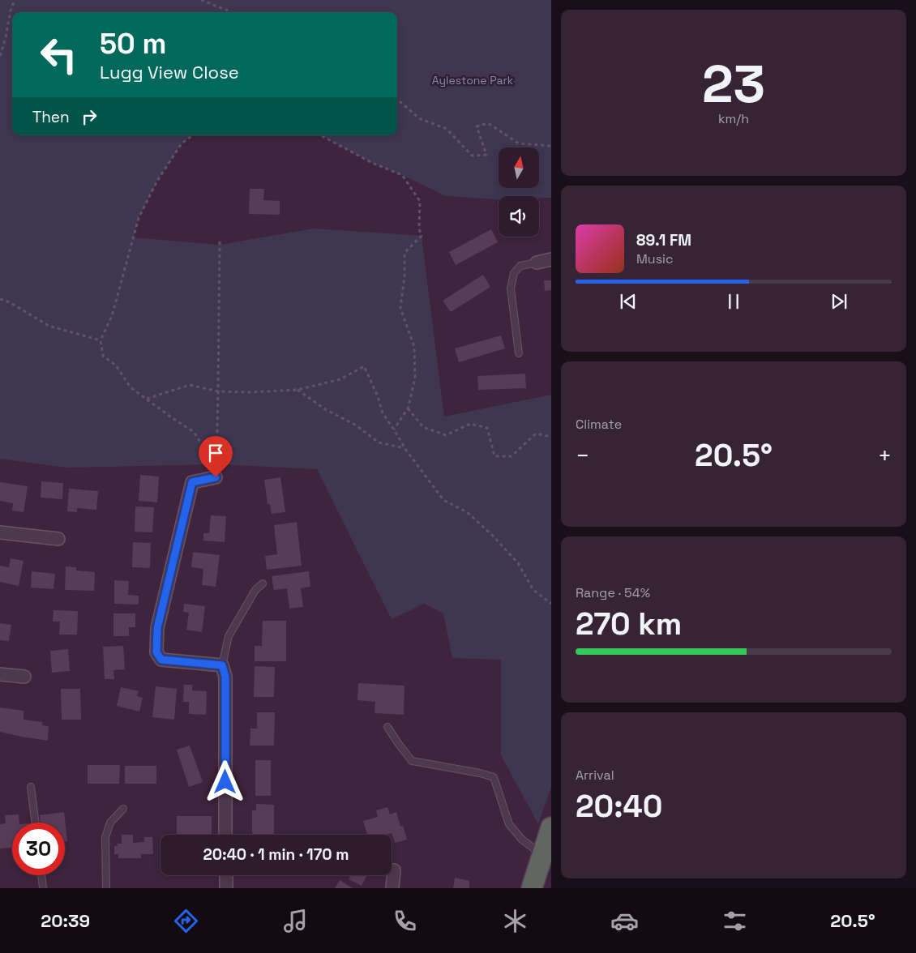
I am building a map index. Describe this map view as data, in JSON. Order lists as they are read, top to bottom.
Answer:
{
  "parks": ["Aylestone Park"],
  "north": "top",
  "page": {
    "tile": [
      ["23", "km/h"],
      "Climate",
      ["Range · 54%", "270 km"],
      ["Arrival", "20:40"]
    ],
    "turn": ["50 m", "Lugg View Close"],
    "then": "Then",
    "song": ["89.1 FM", "Music"],
    "heat": ["−", "20.5°", "+"],
    "limit": "30",
    "trip": "20:40 · 1 min · 170 m",
    "tabs": ["20:39", "20.5°"]
  }
}
